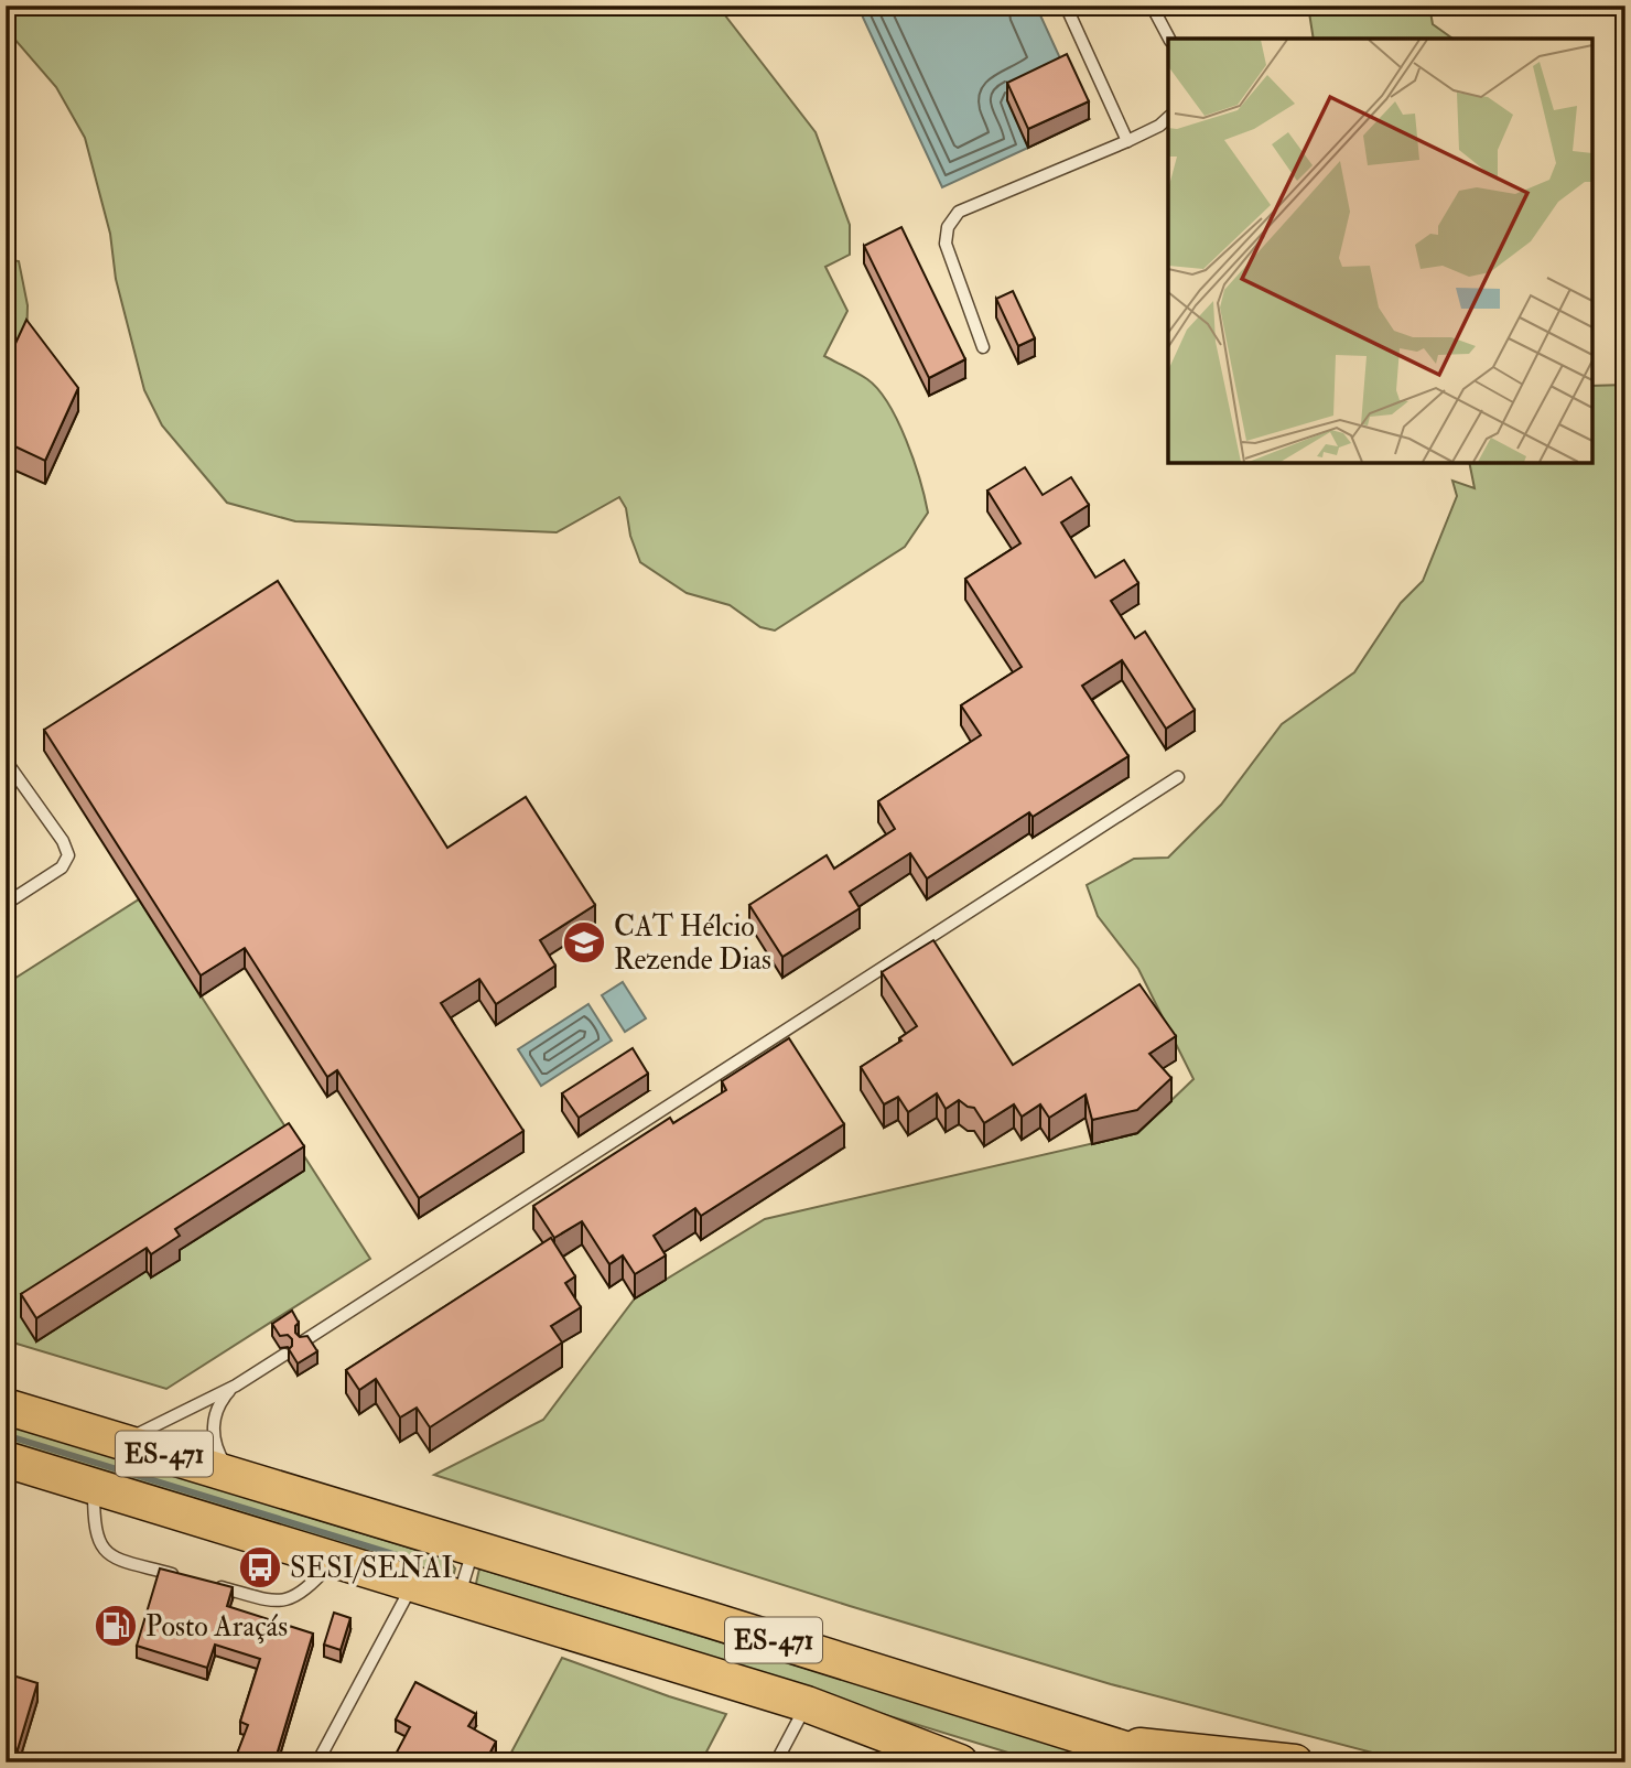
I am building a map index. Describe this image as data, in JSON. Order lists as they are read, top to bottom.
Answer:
{
  "streets": {
    "main road": ["ES-471"]
  },
  "places": {
    "school or university": ["CAT Hélcio Rezende Dias"],
    "bus stop": ["SESI/SENAI"],
    "fuel station": ["Posto Araçás"]
  }
}
